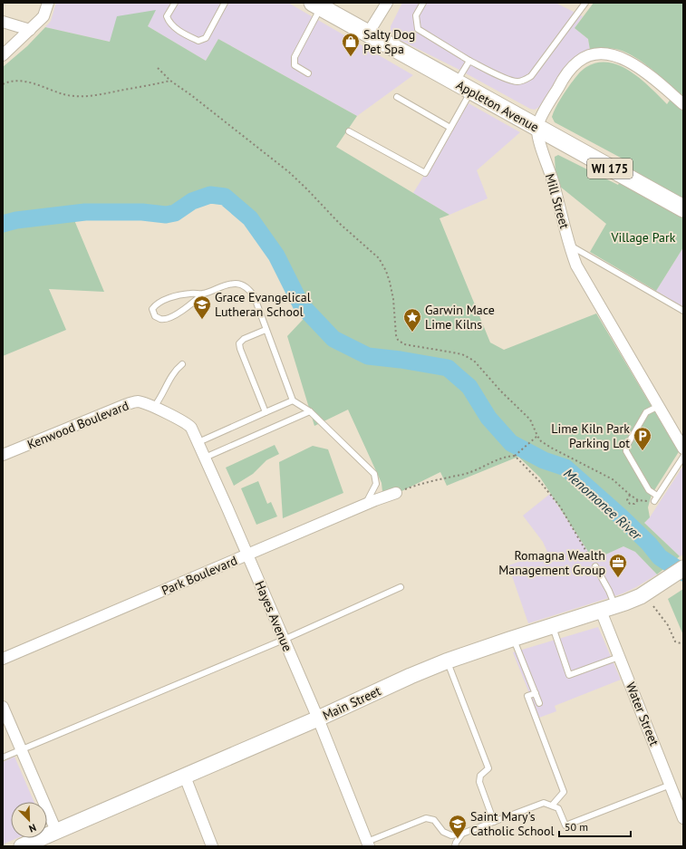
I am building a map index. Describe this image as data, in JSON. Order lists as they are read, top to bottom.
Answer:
{
  "streets": {
    "main road": ["Appleton Avenue", "WI 175", "Main Street"],
    "street": [
      "Mill Street",
      "Kenwood Boulevard",
      "Park Boulevard",
      "Hayes Avenue",
      "Water Street"
    ]
  },
  "crossings": [
    ["Appleton Avenue", "Mill Street"],
    ["Kenwood Boulevard", "Hayes Avenue"],
    ["Park Boulevard", "Hayes Avenue"],
    ["Hayes Avenue", "Main Street"],
    ["Main Street", "Water Street"]
  ],
  "water": ["Menomonee River"],
  "parks": ["Village Park"],
  "places": {
    "shop": ["Salty Dog Pet Spa"],
    "school or university": ["Grace Evangelical Lutheran School", "Saint Mary's Catholic School"],
    "place": ["Garwin Mace Lime Kilns"],
    "parking": ["Lime Kiln Park Parking Lot"],
    "office": ["Romagna Wealth Management Group"]
  },
  "scale_bar": "50 m",
  "north": "bottom right"
}
